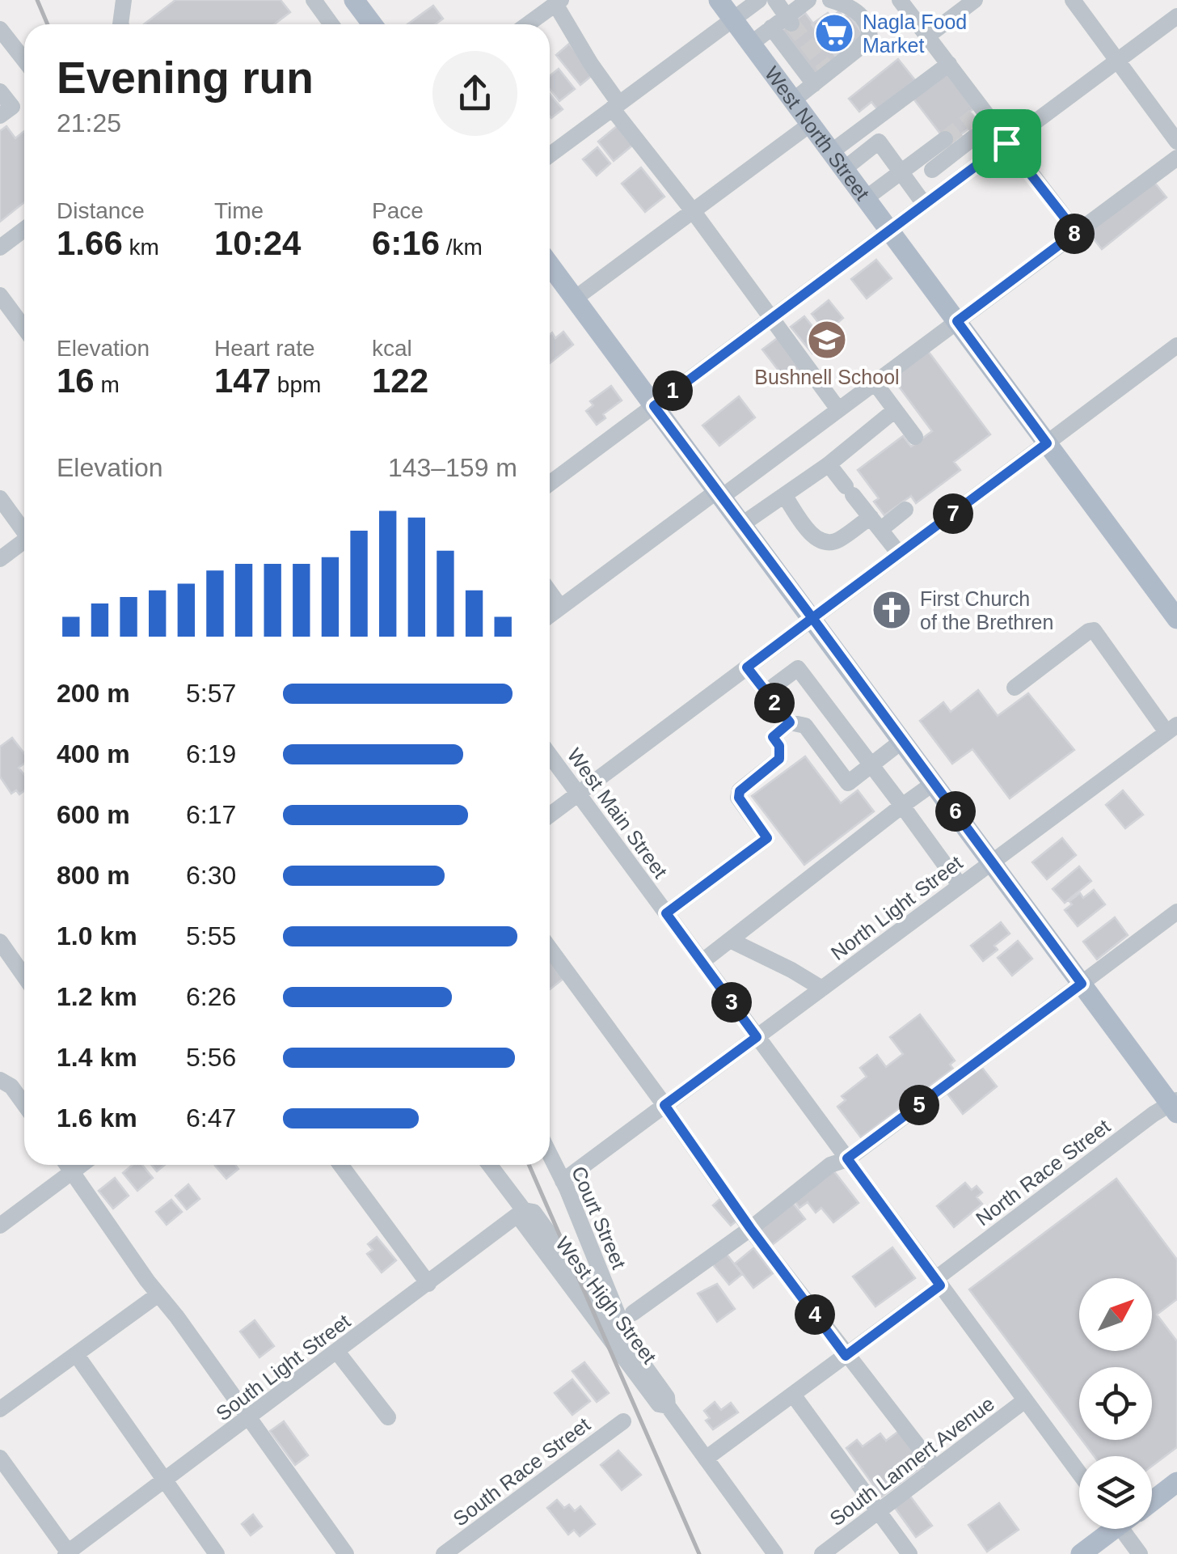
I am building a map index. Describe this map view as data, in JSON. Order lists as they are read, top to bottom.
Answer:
{
  "streets": {
    "main road": ["West North Street"],
    "street": [
      "West Main Street",
      "North Light Street",
      "North Race Street",
      "Court Street",
      "West High Street",
      "South Light Street",
      "South Lannert Avenue",
      "South Race Street"
    ]
  },
  "crossings": [
    ["West Main Street", "North Light Street"],
    ["West Main Street", "North Race Street"],
    ["West Main Street", "South Lannert Avenue"],
    ["Court Street", "West High Street"],
    ["West High Street", "South Light Street"]
  ],
  "places": {
    "supermarket": ["Nagla Food Market"],
    "school or university": ["Bushnell School"],
    "church": ["First Church of the Brethren"]
  },
  "north": "top right",
  "page": {
    "heading": ["Evening run", "21:25"],
    "stats": [
      ["Distance", "1.66 km"],
      ["Time", "10:24"],
      ["Pace", "6:16 /km"],
      ["Elevation", "16 m"],
      ["Heart rate", "147 bpm"],
      ["kcal", "122"]
    ],
    "pins": [
      "8",
      "1",
      "7",
      "2",
      "6",
      "3",
      "5",
      "4"
    ],
    "chart": ["Elevation", "143–159 m"],
    "list": [
      {
        "name": "200 m",
        "note": "5:57"
      },
      {
        "name": "400 m",
        "note": "6:19"
      },
      {
        "name": "600 m",
        "note": "6:17"
      },
      {
        "name": "800 m",
        "note": "6:30"
      },
      {
        "name": "1.0 km",
        "note": "5:55"
      },
      {
        "name": "1.2 km",
        "note": "6:26"
      },
      {
        "name": "1.4 km",
        "note": "5:56"
      },
      {
        "name": "1.6 km",
        "note": "6:47"
      }
    ]
  }
}
